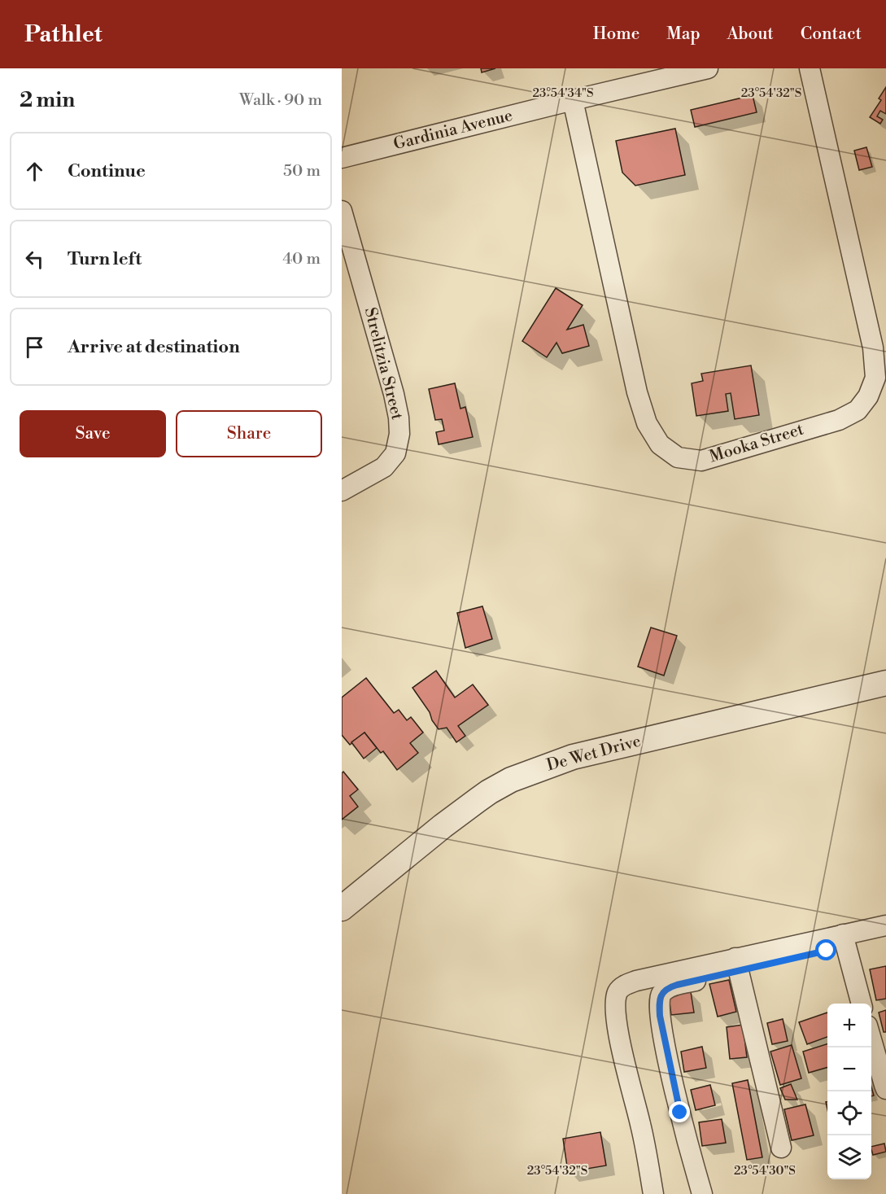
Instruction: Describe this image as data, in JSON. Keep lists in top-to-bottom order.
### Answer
{
  "streets": {
    "street": [
      "Gardinia Avenue",
      "Strelitzia Street",
      "Mooka Street",
      "De Wet Drive"
    ]
  },
  "crossings": [
    ["Gardinia Avenue", "Mooka Street"]
  ],
  "page": {
    "header": "Pathlet",
    "nav": [
      "Home",
      "Map",
      "About",
      "Contact"
    ],
    "heading": ["2 min", "Walk · 90 m"],
    "list": [
      ["Continue", "50 m"],
      ["Turn left", "40 m"],
      "Arrive at destination"
    ],
    "buttons": ["Save", "Share"],
    "map_buttons": ["+", "−"]
  },
  "coordinates": ["23°54'34\"S", "23°54'32\"S", "23°54'30\"S"]
}
